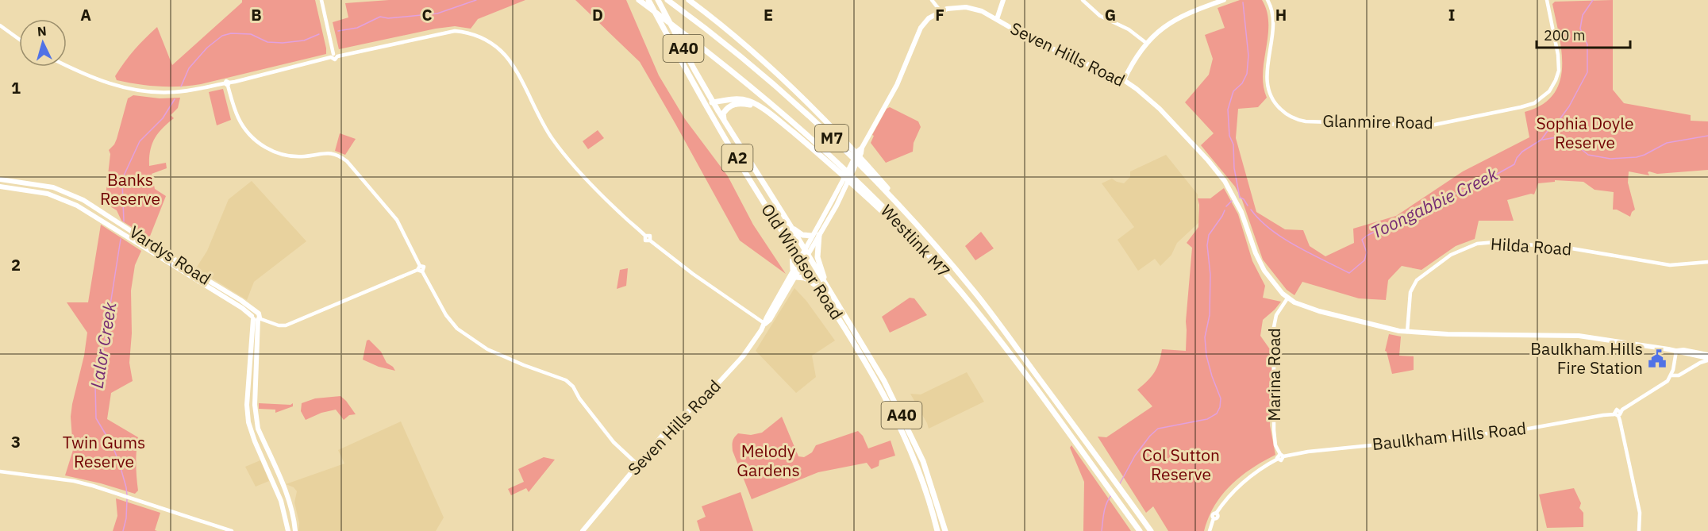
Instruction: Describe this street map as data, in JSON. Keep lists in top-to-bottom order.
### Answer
{
  "streets": {
    "highway": [
      "A40",
      "M7",
      "A2",
      "Westlink M7",
      "Old Windsor Road"
    ],
    "main road": ["Seven Hills Road", "Vardys Road"],
    "street": [
      "Glanmire Road",
      "Hilda Road",
      "Marina Road",
      "Baulkham Hills Road"
    ]
  },
  "crossings": [
    ["Seven Hills Road", "Hilda Road"],
    ["Seven Hills Road", "Old Windsor Road"],
    ["Seven Hills Road", "Marina Road"],
    ["Seven Hills Road", "Baulkham Hills Road"],
    ["Marina Road", "Baulkham Hills Road"]
  ],
  "water": ["Toongabbie Creek", "Lalor Creek"],
  "parks": [
    "Sophia Doyle Reserve",
    "Banks Reserve",
    "Twin Gums Reserve",
    "Melody Gardens",
    "Col Sutton Reserve"
  ],
  "places": {
    "public building": ["Baulkham Hills Fire Station"]
  },
  "scale_bar": "200 m",
  "north": "top",
  "grid": {
    "columns": [
      "A",
      "B",
      "C",
      "D",
      "E",
      "F",
      "G",
      "H",
      "I"
    ],
    "rows": ["1", "2", "3"]
  }
}
